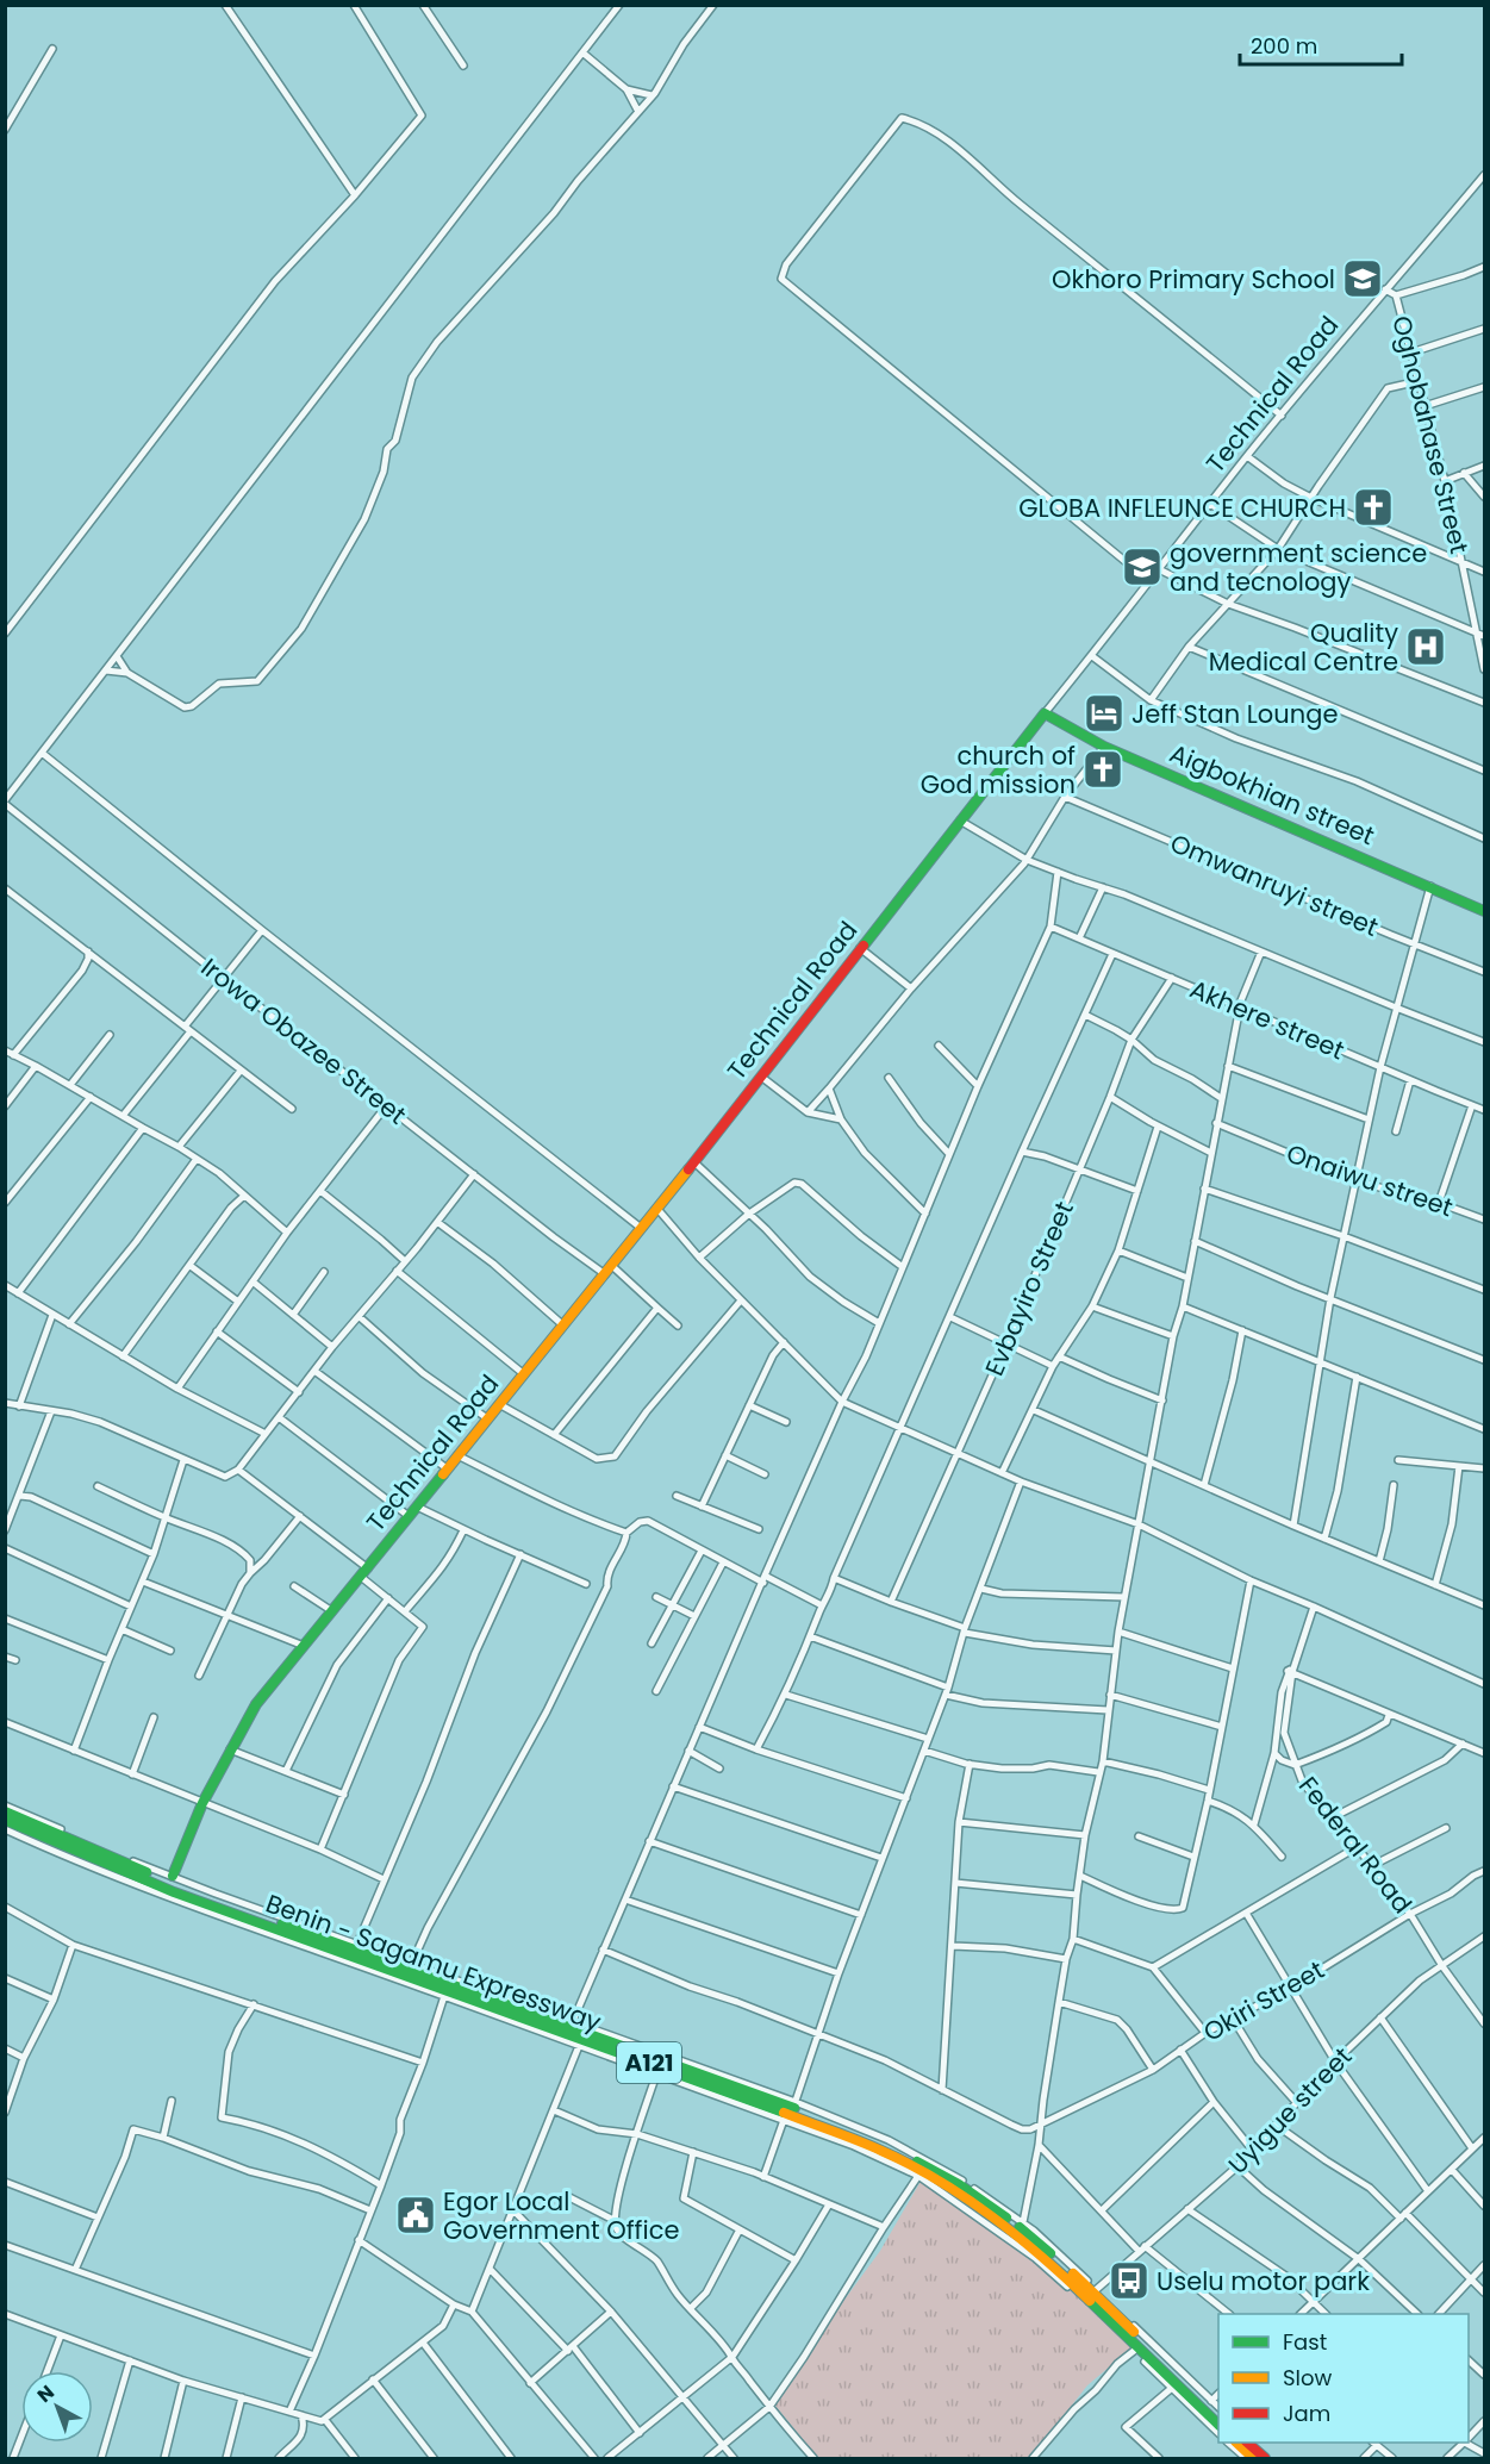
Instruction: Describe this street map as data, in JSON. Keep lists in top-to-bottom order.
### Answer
{
  "streets": {
    "main road": [
      "Technical Road",
      "Aigbokhian street",
      "Benin - Sagamu Expressway",
      "A121"
    ],
    "street": [
      "Oghobahase Street",
      "Omwanruyi street",
      "Akhere street",
      "Irowa Obazee Street",
      "Onaiwu street",
      "Evbayiro Street",
      "Federal Road",
      "Okiri Street",
      "Uyigue street"
    ]
  },
  "crossings": [
    ["Technical Road", "Oghobahase Street"],
    ["Technical Road", "Aigbokhian street"],
    ["Technical Road", "Irowa Obazee Street"],
    ["Akhere street", "Evbayiro Street"],
    ["Federal Road", "Okiri Street"],
    ["Federal Road", "Uyigue street"],
    ["Benin - Sagamu Expressway", "A121"]
  ],
  "places": {
    "school or university": ["Okhoro Primary School", "government science and tecnology"],
    "church": ["GLOBA INFLEUNCE CHURCH", "church of God mission"],
    "hospital": ["Quality Medical Centre"],
    "hotel": ["Jeff Stan Lounge"],
    "public building": ["Egor Local Government Office"],
    "bus stop": ["Uselu motor park"]
  },
  "legend": ["Fast", "Slow", "Jam"],
  "scale_bar": "200 m",
  "north": "top left"
}
